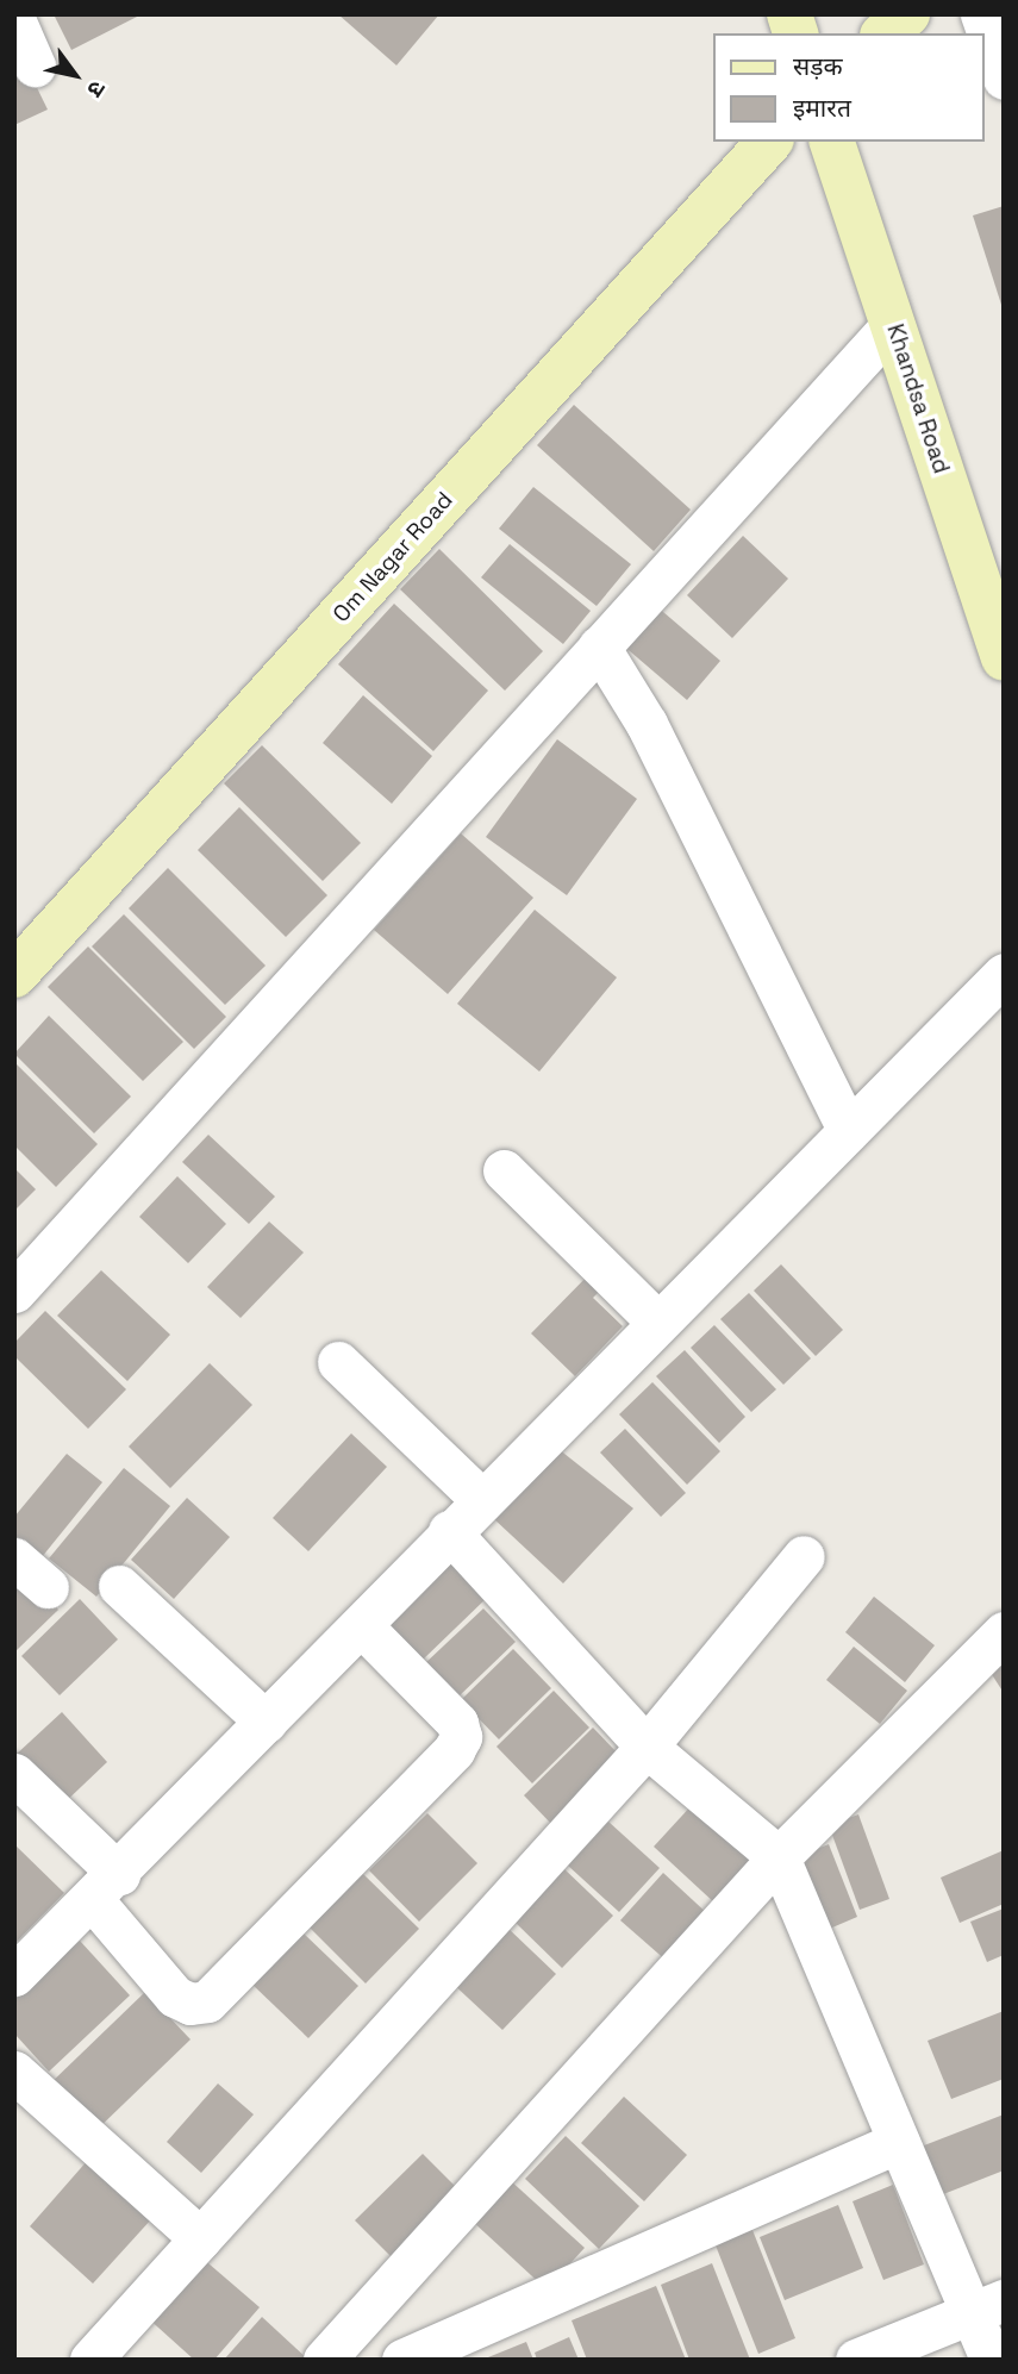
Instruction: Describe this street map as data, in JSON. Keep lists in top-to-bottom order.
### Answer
{
  "streets": {
    "street": ["Khandsa Road", "Om Nagar Road"]
  },
  "legend": ["सड़क", "इमारत"],
  "north": "bottom right"
}
